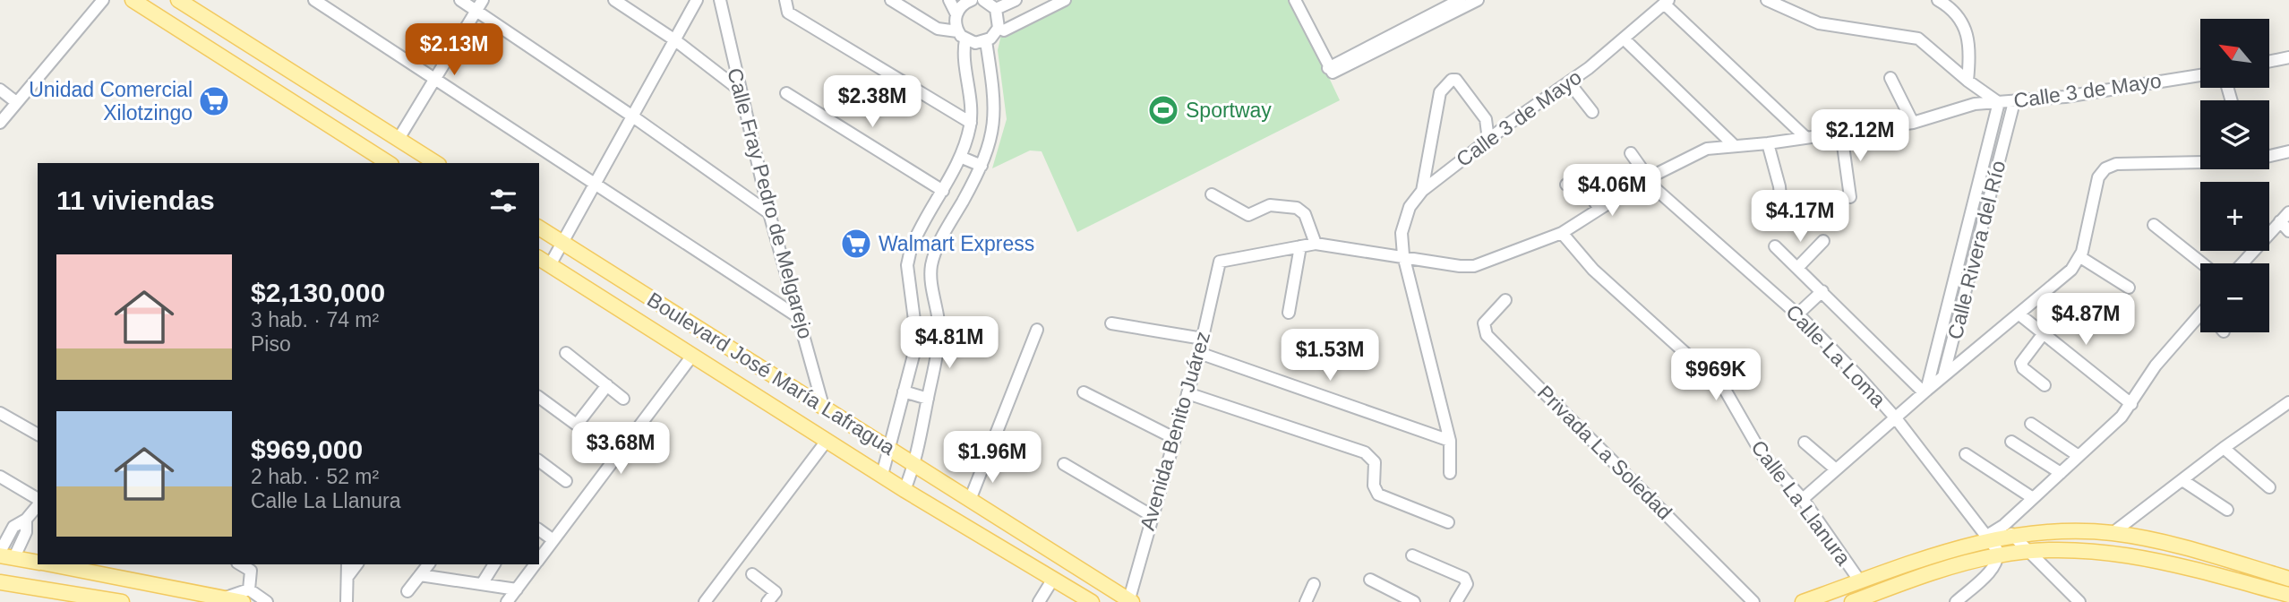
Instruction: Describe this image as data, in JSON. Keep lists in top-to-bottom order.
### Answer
{
  "streets": {
    "main road": ["Boulevard José María Lafragua"],
    "street": [
      "Calle 3 de Mayo",
      "Calle Fray Pedro de Melgarejo",
      "Calle Rivera del Río",
      "Calle La Loma",
      "Avenida Benito Juárez",
      "Privada La Soledad",
      "Calle La Llanura"
    ]
  },
  "crossings": [
    ["Calle 3 de Mayo", "Calle Rivera del Río"],
    ["Calle Fray Pedro de Melgarejo", "Boulevard José María Lafragua"],
    ["Boulevard José María Lafragua", "Avenida Benito Juárez"]
  ],
  "places": {
    "supermarket": ["Unidad Comercial Xilotzingo", "Walmart Express"],
    "sports": ["Sportway"]
  },
  "north": "top left",
  "page": {
    "map_buttons": ["+", "−"],
    "price": [
      "$2.13M",
      "$2.38M",
      "$2.12M",
      "$4.06M",
      "$4.17M",
      "$4.87M",
      "$4.81M",
      "$1.53M",
      "$969K",
      "$3.68M",
      "$1.96M"
    ],
    "heading": "11 viviendas",
    "list": [
      {
        "name": "$2,130,000",
        "note": "3 hab. · 74 m² · Piso"
      },
      {
        "name": "$969,000",
        "note": "2 hab. · 52 m² · Calle La Llanura"
      }
    ]
  }
}
